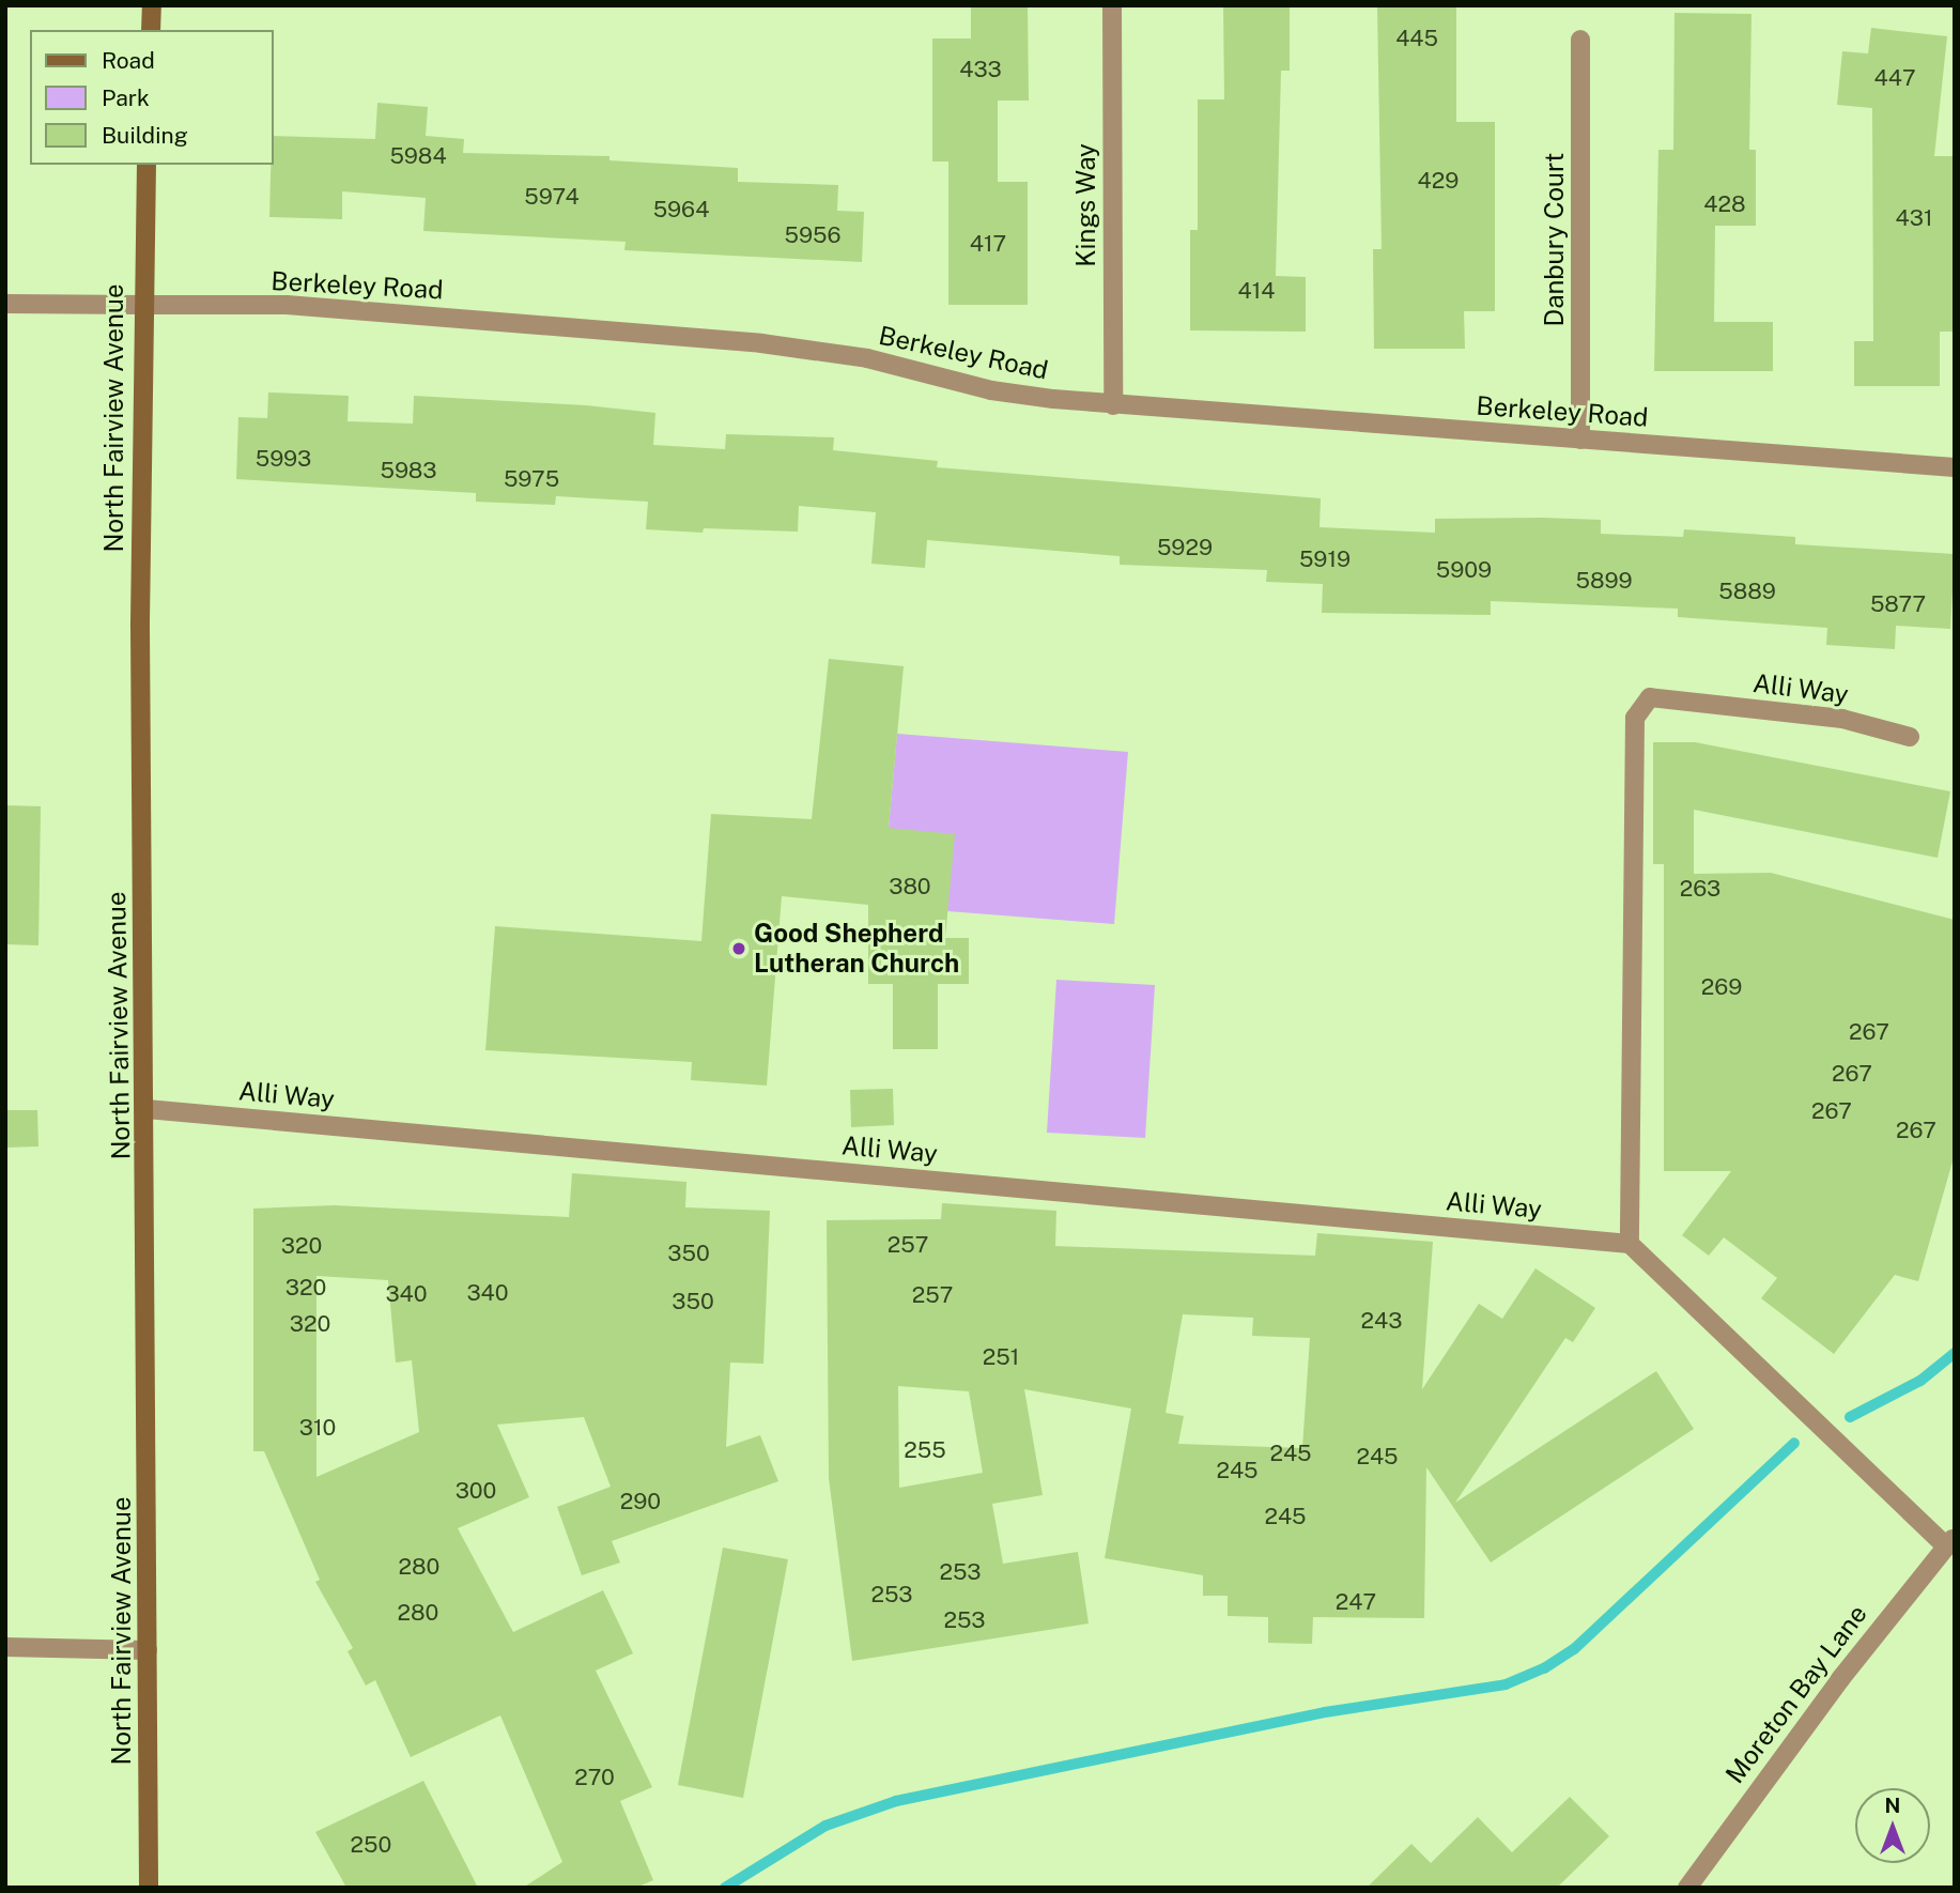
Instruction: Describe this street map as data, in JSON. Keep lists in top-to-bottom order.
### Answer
{
  "streets": {
    "main road": ["North Fairview Avenue"],
    "street": [
      "Kings Way",
      "Danbury Court",
      "Berkeley Road",
      "Alli Way",
      "Moreton Bay Lane"
    ]
  },
  "crossings": [
    ["Kings Way", "Berkeley Road"],
    ["Danbury Court", "Berkeley Road"],
    ["Berkeley Road", "North Fairview Avenue"],
    ["North Fairview Avenue", "Alli Way"]
  ],
  "places": ["Good Shepherd Lutheran Church"],
  "house_numbers": [
    "445",
    "433",
    "447",
    "5984",
    "429",
    "5974",
    "428",
    "5964",
    "431",
    "5956",
    "417",
    "414",
    "5993",
    "5983",
    "5975",
    "5929",
    "5919",
    "5909",
    "5899",
    "5889",
    "5877",
    "380",
    "263",
    "269",
    "267",
    "267",
    "267",
    "267",
    "257",
    "320",
    "350",
    "320",
    "340",
    "340",
    "257",
    "350",
    "243",
    "320",
    "251",
    "310",
    "255",
    "245",
    "245",
    "245",
    "300",
    "290",
    "245",
    "280",
    "253",
    "253",
    "247",
    "280",
    "253",
    "270",
    "250"
  ],
  "legend": ["Road", "Park", "Building"],
  "north": "top"
}
